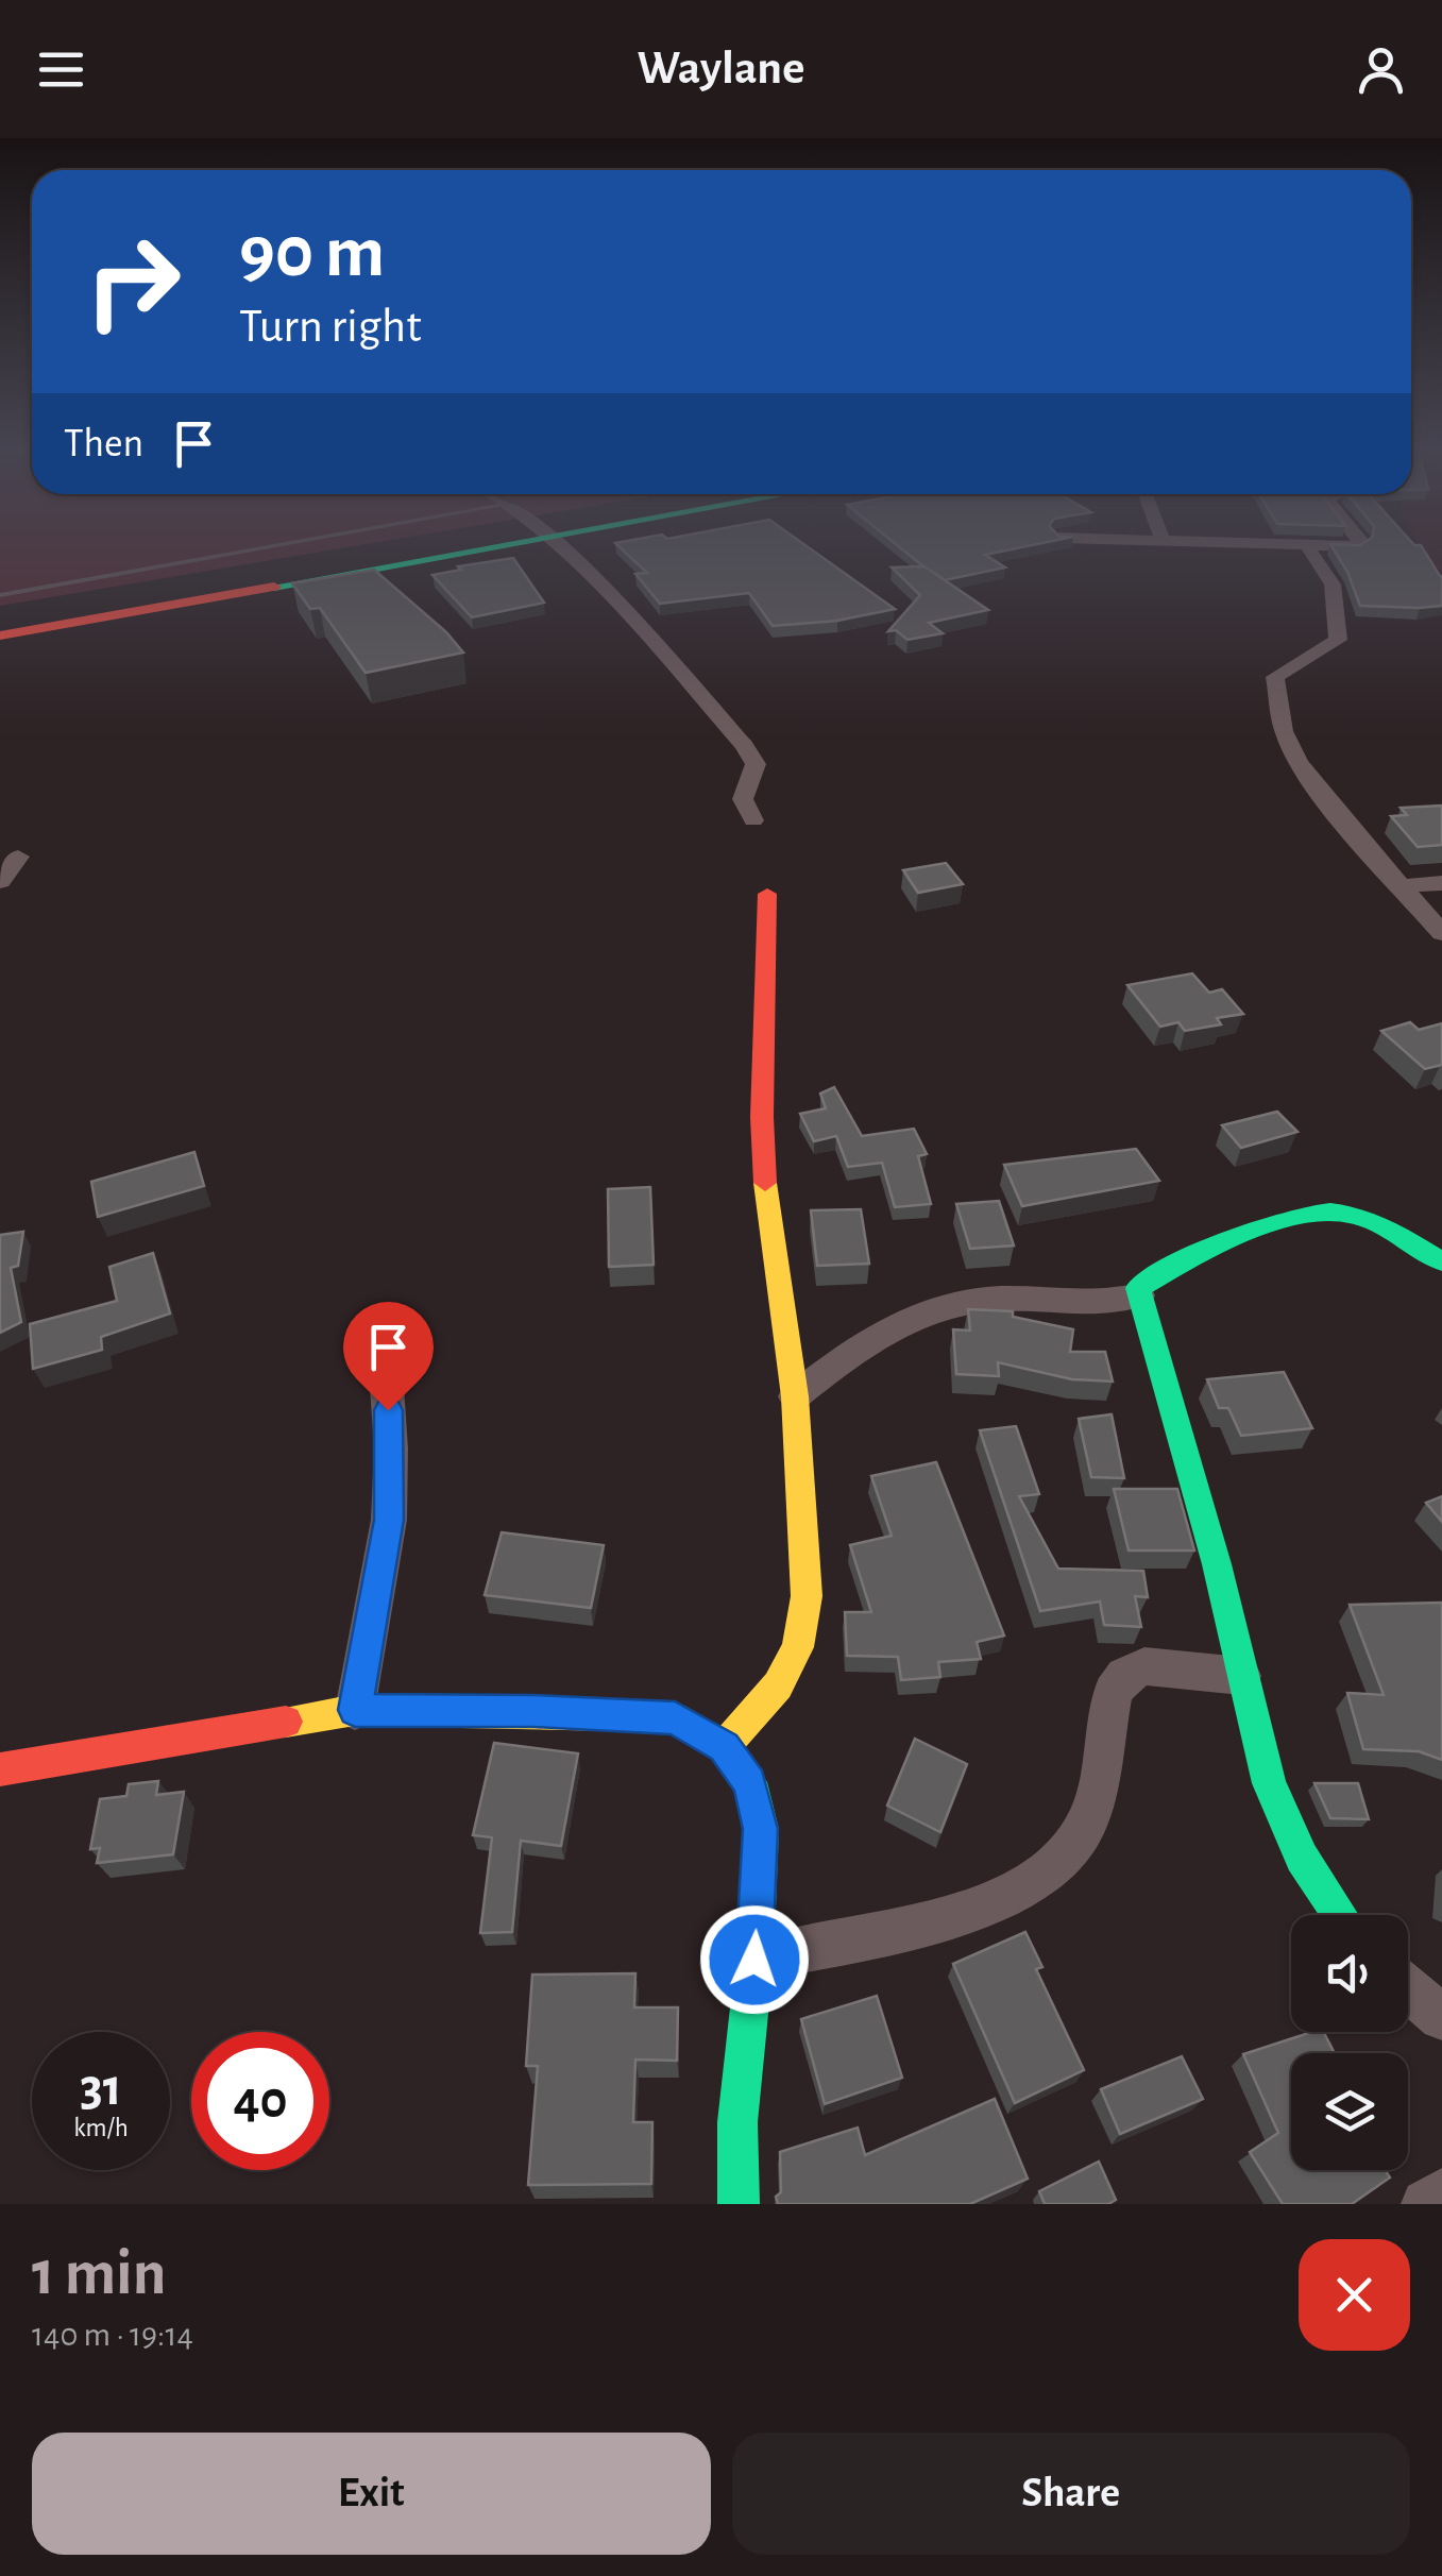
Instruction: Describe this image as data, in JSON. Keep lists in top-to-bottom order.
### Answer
{
  "page": {
    "header": "Waylane",
    "turn": ["90 m", "Turn right"],
    "then": "Then",
    "speed": "31 km/h",
    "limit": "40",
    "heading": ["1 min", "140 m · 19:14"],
    "buttons": ["Exit", "Share"]
  }
}
